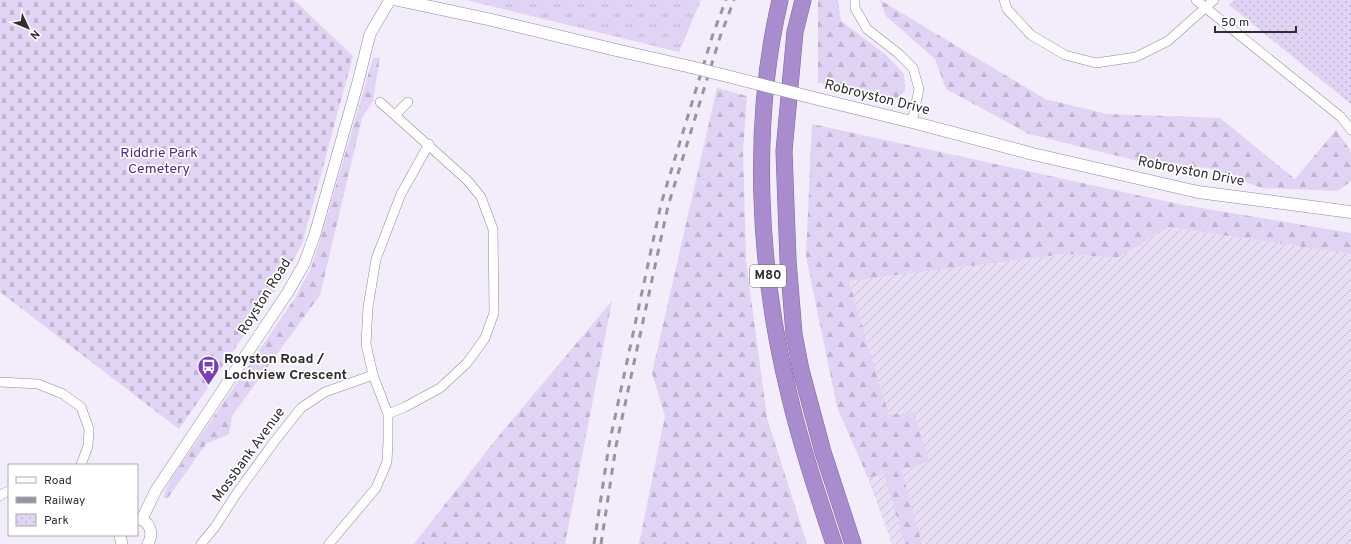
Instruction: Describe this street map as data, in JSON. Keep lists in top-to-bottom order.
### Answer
{
  "streets": {
    "highway": ["M80"],
    "main road": ["Robroyston Drive"],
    "street": ["Royston Road", "Mossbank Avenue"]
  },
  "parks": ["Riddrie Park Cemetery"],
  "places": {
    "bus stop": ["Royston Road / Lochview Crescent"]
  },
  "legend": ["Road", "Railway", "Park"],
  "scale_bar": "50 m",
  "north": "bottom right"
}
